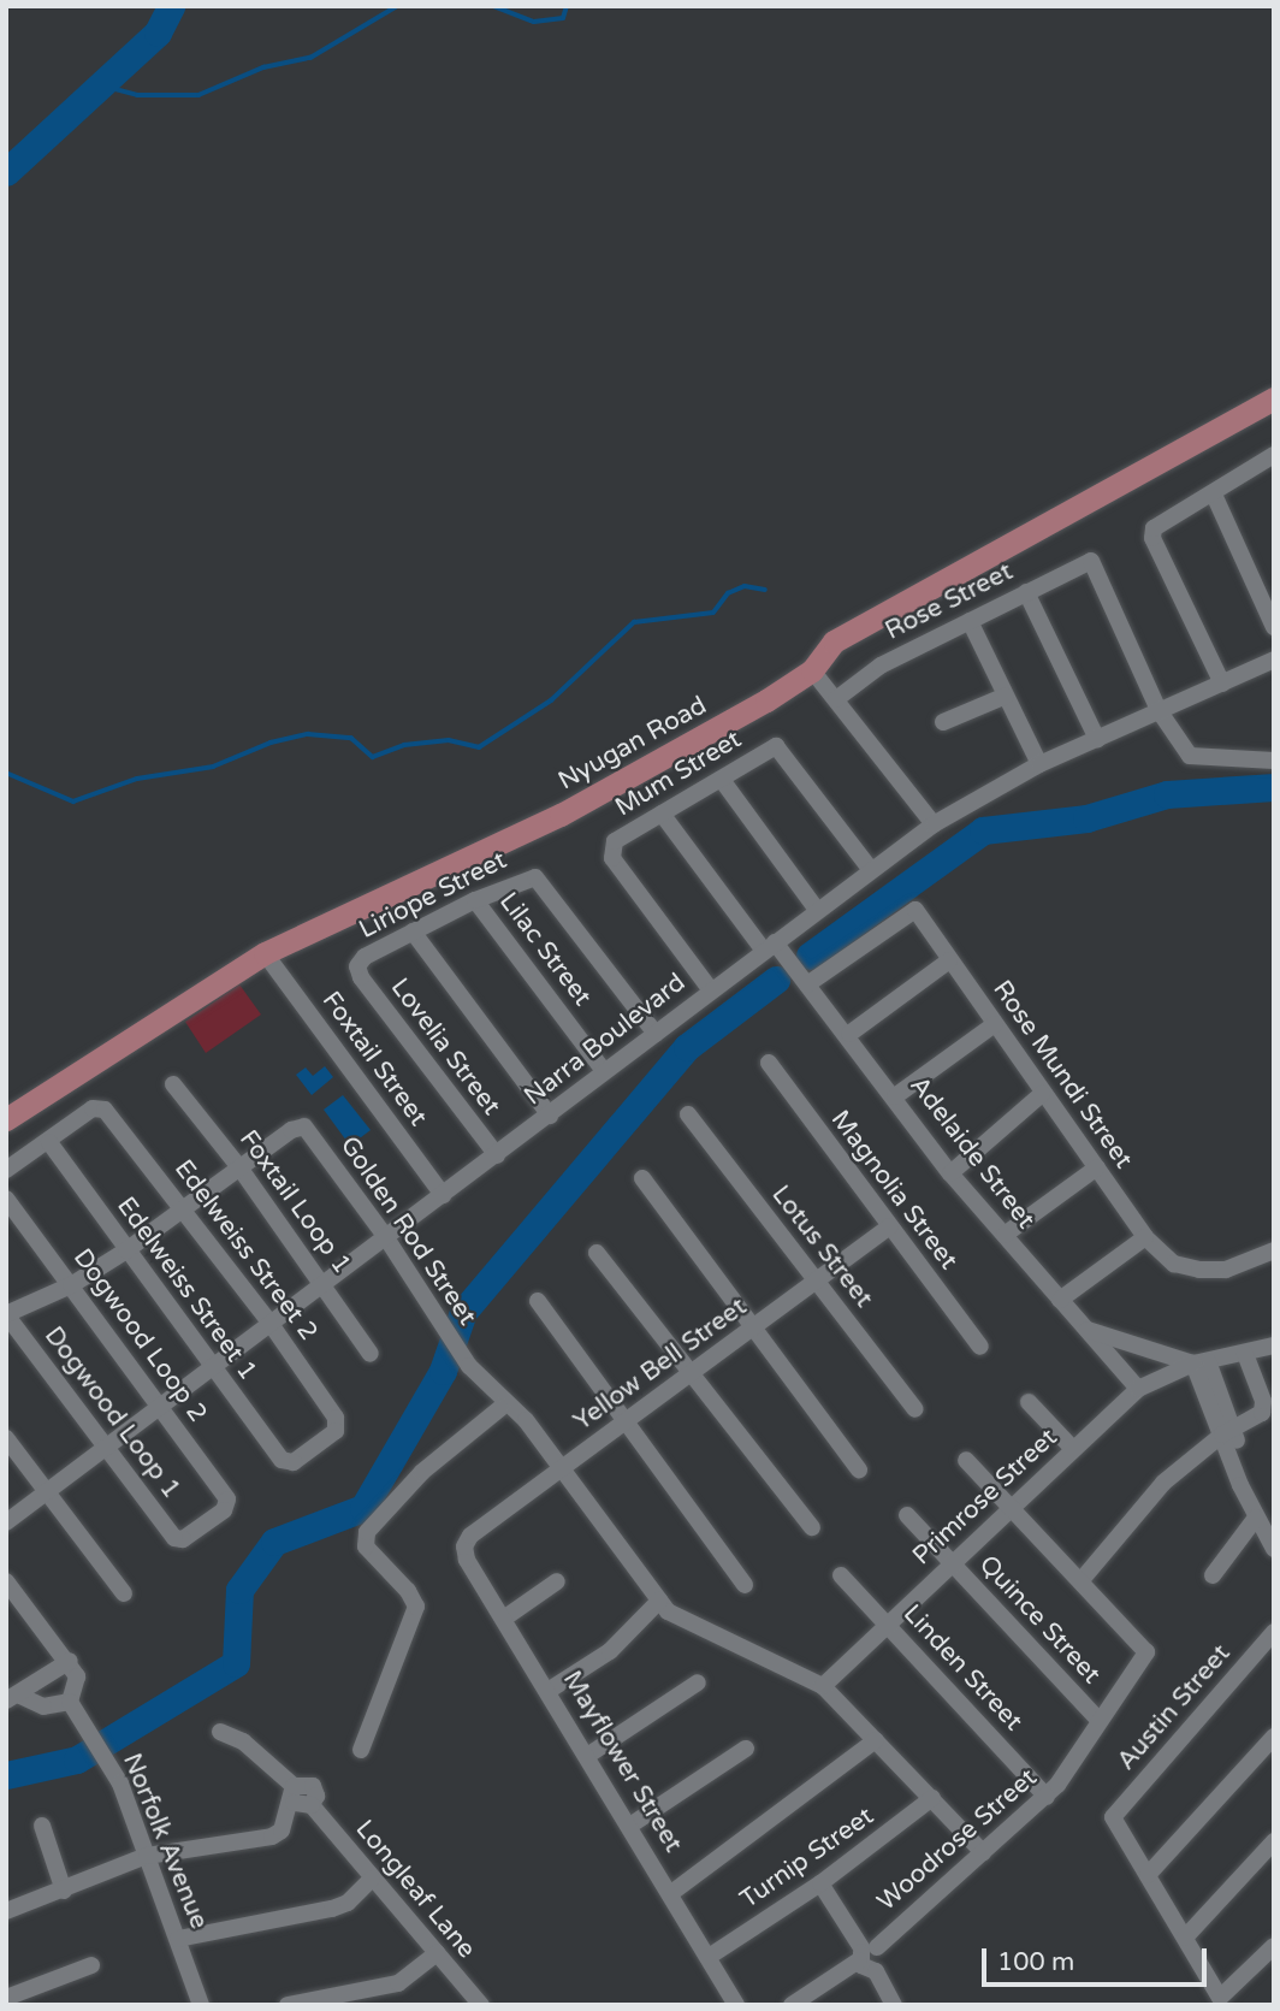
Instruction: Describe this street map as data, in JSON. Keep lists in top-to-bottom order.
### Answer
{
  "streets": {
    "main road": ["Nyugan Road"],
    "street": [
      "Rose Street",
      "Mum Street",
      "Liriope Street",
      "Lilac Street",
      "Narra Boulevard",
      "Lovelia Street",
      "Foxtail Street",
      "Rose Mundi Street",
      "Adelaide Street",
      "Magnolia Street",
      "Foxtail Loop 1",
      "Golden Rod Street",
      "Lotus Street",
      "Edelweiss Street 2",
      "Edelweiss Street 1",
      "Dogwood Loop 2",
      "Yellow Bell Street",
      "Dogwood Loop 1",
      "Primrose Street",
      "Quince Street",
      "Linden Street",
      "Austin Street",
      "Mayflower Street",
      "Woodrose Street",
      "Norfolk Avenue",
      "Turnip Street",
      "Longleaf Lane"
    ]
  },
  "crossings": [
    ["Rose Street", "Narra Boulevard"],
    ["Nyugan Road", "Foxtail Street"],
    ["Mum Street", "Narra Boulevard"],
    ["Mum Street", "Adelaide Street"],
    ["Liriope Street", "Lilac Street"],
    ["Liriope Street", "Narra Boulevard"],
    ["Liriope Street", "Lovelia Street"],
    ["Lilac Street", "Narra Boulevard"],
    ["Narra Boulevard", "Lovelia Street"],
    ["Narra Boulevard", "Foxtail Street"],
    ["Narra Boulevard", "Adelaide Street"],
    ["Narra Boulevard", "Foxtail Loop 1"],
    ["Narra Boulevard", "Golden Rod Street"],
    ["Narra Boulevard", "Edelweiss Street 2"],
    ["Narra Boulevard", "Edelweiss Street 1"],
    ["Narra Boulevard", "Dogwood Loop 2"],
    ["Narra Boulevard", "Dogwood Loop 1"],
    ["Rose Mundi Street", "Adelaide Street"],
    ["Adelaide Street", "Primrose Street"],
    ["Magnolia Street", "Yellow Bell Street"],
    ["Foxtail Loop 1", "Golden Rod Street"],
    ["Golden Rod Street", "Yellow Bell Street"],
    ["Golden Rod Street", "Primrose Street"],
    ["Golden Rod Street", "Woodrose Street"],
    ["Golden Rod Street", "Turnip Street"],
    ["Lotus Street", "Yellow Bell Street"],
    ["Edelweiss Street 2", "Edelweiss Street 1"],
    ["Dogwood Loop 2", "Dogwood Loop 1"],
    ["Yellow Bell Street", "Mayflower Street"],
    ["Primrose Street", "Quince Street"],
    ["Primrose Street", "Linden Street"],
    ["Primrose Street", "Woodrose Street"],
    ["Quince Street", "Woodrose Street"],
    ["Linden Street", "Woodrose Street"],
    ["Mayflower Street", "Turnip Street"]
  ],
  "scale_bar": "100 m"
}
